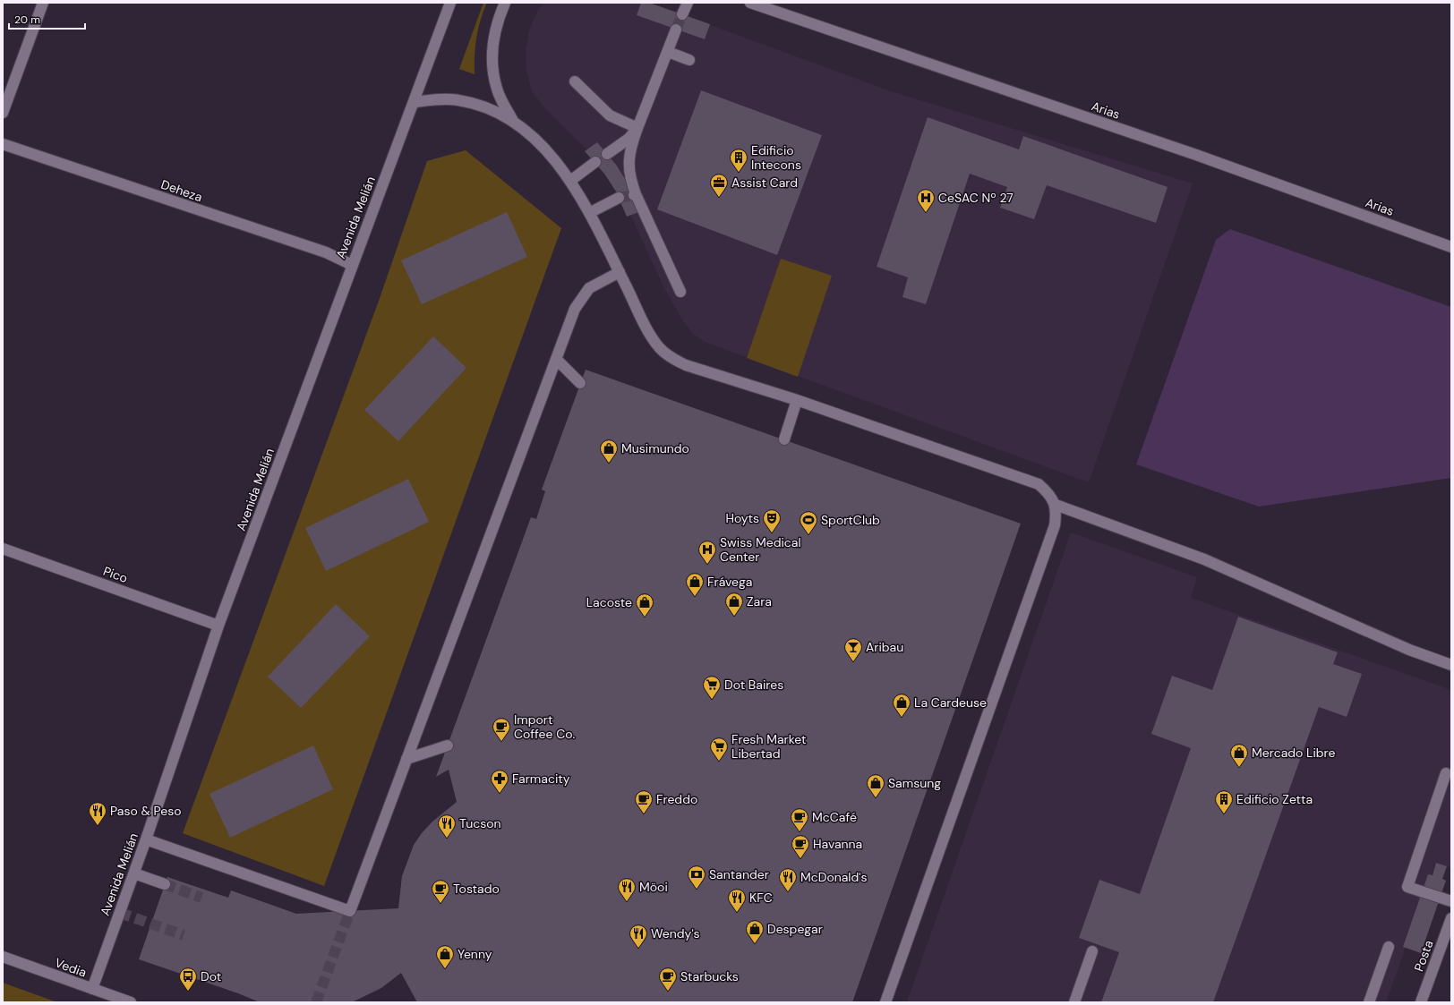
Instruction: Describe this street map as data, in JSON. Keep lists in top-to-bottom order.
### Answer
{
  "streets": {
    "street": [
      "Arias",
      "Deheza",
      "Avenida Melián",
      "Pico",
      "Posta",
      "Vedia"
    ]
  },
  "crossings": [
    ["Deheza", "Avenida Melián"],
    ["Avenida Melián", "Pico"],
    ["Avenida Melián", "Vedia"]
  ],
  "places": {
    "building": ["Edificio Intecons", "Edificio Zetta"],
    "office": ["Assist Card"],
    "hospital": ["CeSAC Nº 27", "Swiss Medical Center"],
    "shop": [
      "Musimundo",
      "Frávega",
      "Zara",
      "Lacoste",
      "La Cardeuse",
      "Mercado Libre",
      "Samsung",
      "Despegar",
      "Yenny"
    ],
    "theatre": ["Hoyts"],
    "sports": ["SportClub"],
    "bar": ["Aribau"],
    "supermarket": ["Dot Baires", "Fresh Market Libertad"],
    "cafe": [
      "Import Coffee Co.",
      "Freddo",
      "McCafé",
      "Havanna",
      "Tostado",
      "Starbucks"
    ],
    "pharmacy": ["Farmacity"],
    "restaurant": [
      "Paso & Peso",
      "Tucson",
      "McDonald's",
      "Möoi",
      "KFC",
      "Wendy's"
    ],
    "bank": ["Santander"],
    "bus stop": ["Dot"]
  },
  "scale_bar": "20 m"
}
